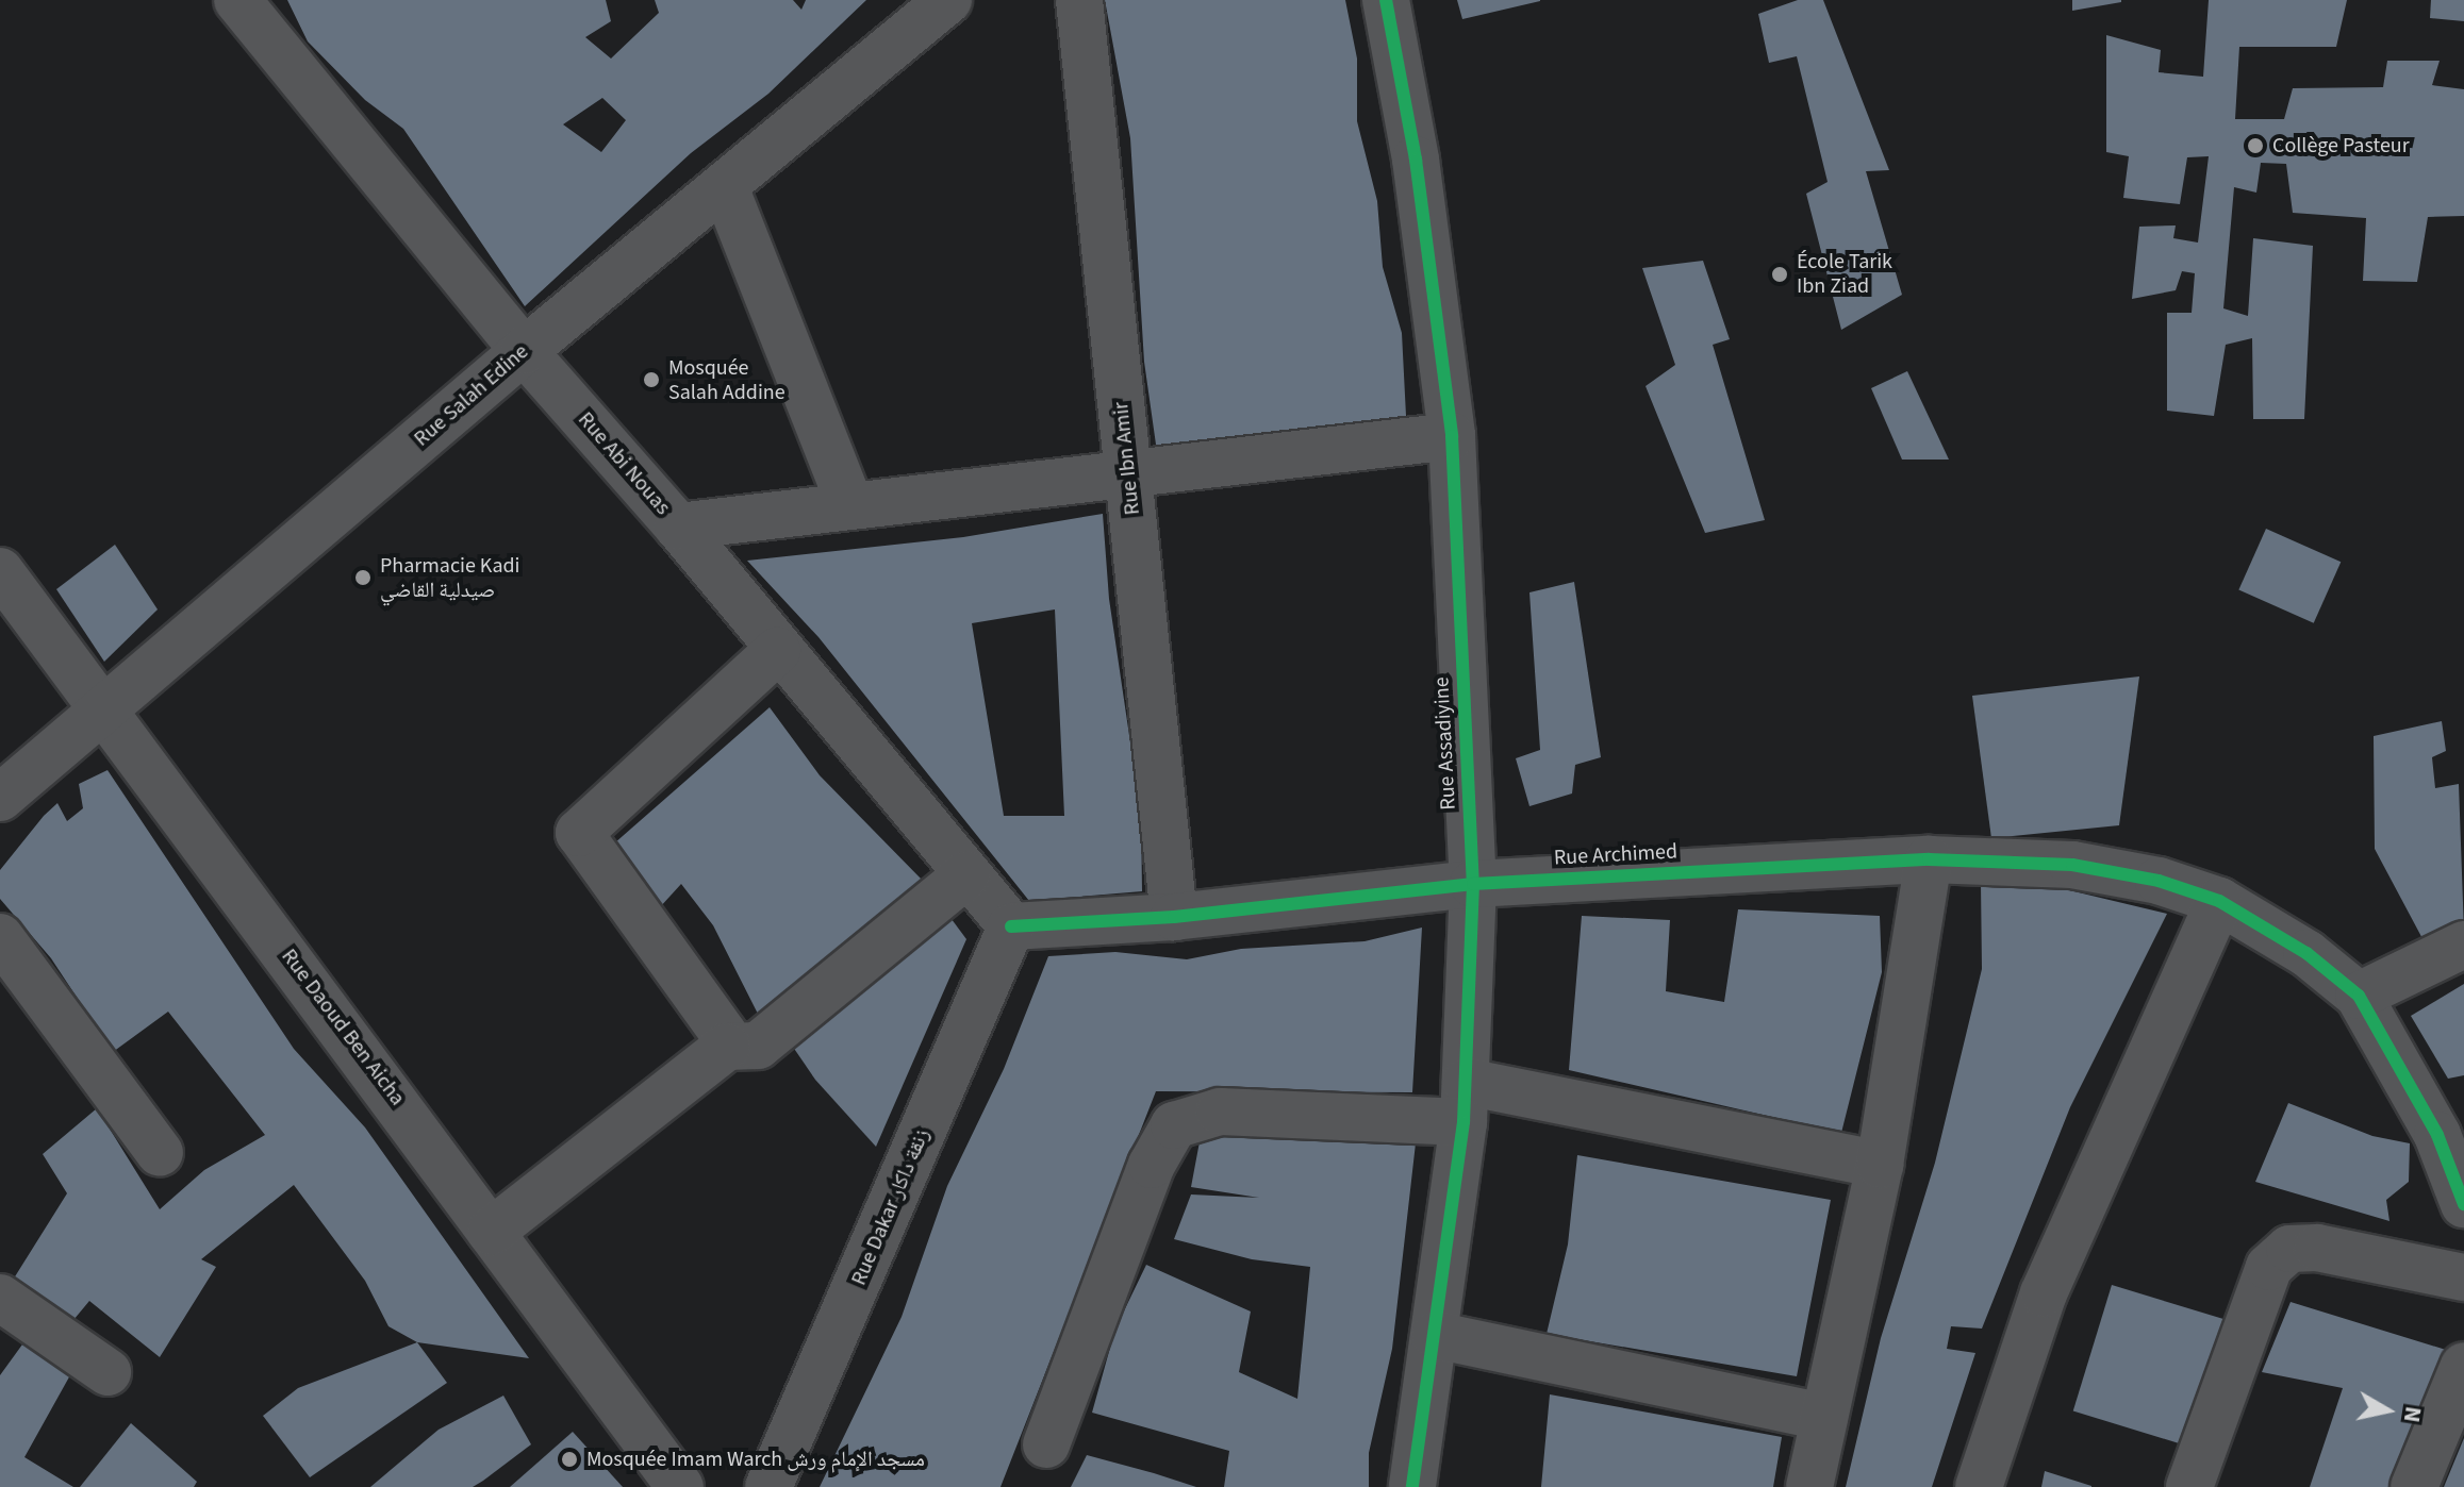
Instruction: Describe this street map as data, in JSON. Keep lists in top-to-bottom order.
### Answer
{
  "streets": {
    "street": [
      "Rue Salah Edine",
      "Rue Ibn Amir",
      "Rue Abi Nouas",
      "Rue Assadiyine",
      "Rue Archimed",
      "Rue Daoud Ben Aicha",
      "Rue Dakar زنقة داكار"
    ]
  },
  "crossings": [
    ["Rue Salah Edine", "Rue Abi Nouas"],
    ["Rue Salah Edine", "Rue Daoud Ben Aicha"],
    ["Rue Ibn Amir", "Rue Archimed"],
    ["Rue Abi Nouas", "Rue Archimed"],
    ["Rue Abi Nouas", "Rue Dakar زنقة داكار"],
    ["Rue Assadiyine", "Rue Archimed"],
    ["Rue Archimed", "Rue Dakar زنقة داكار"]
  ],
  "places": [
    "Collège Pasteur",
    "École Tarik Ibn Ziad",
    "Mosquée Salah Addine",
    "Pharmacie Kadi صيدلية القاضي",
    "Mosquée Imam Warch مسجد الإمام ورش"
  ],
  "north": "right"
}
